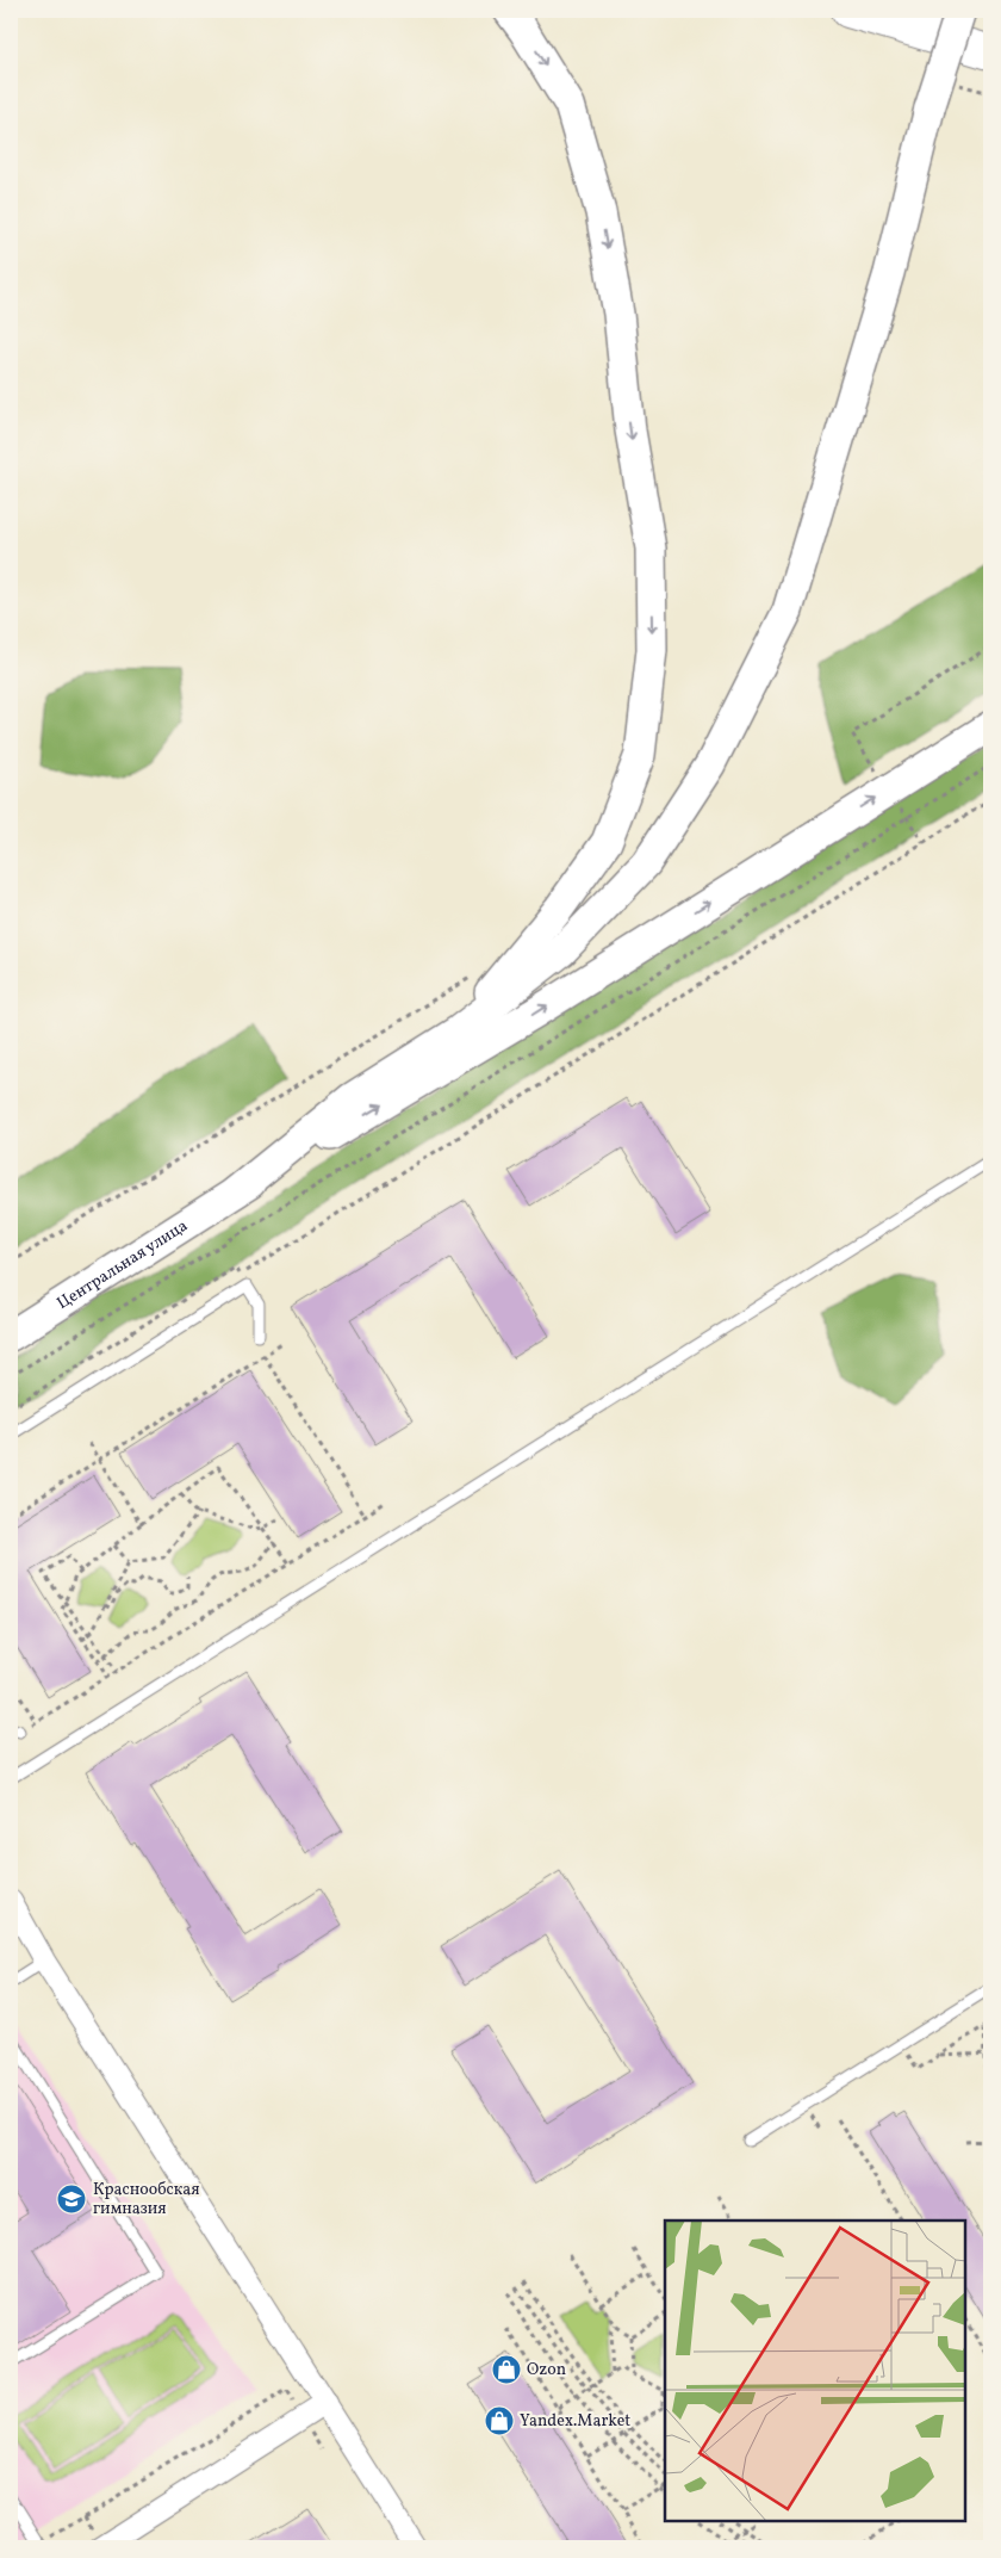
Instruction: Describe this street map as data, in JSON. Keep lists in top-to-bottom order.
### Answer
{
  "streets": {
    "main road": ["Центральная улица"]
  },
  "places": {
    "school or university": ["Краснообская гимназия"],
    "shop": ["Ozon", "Yandex.Market"]
  }
}
